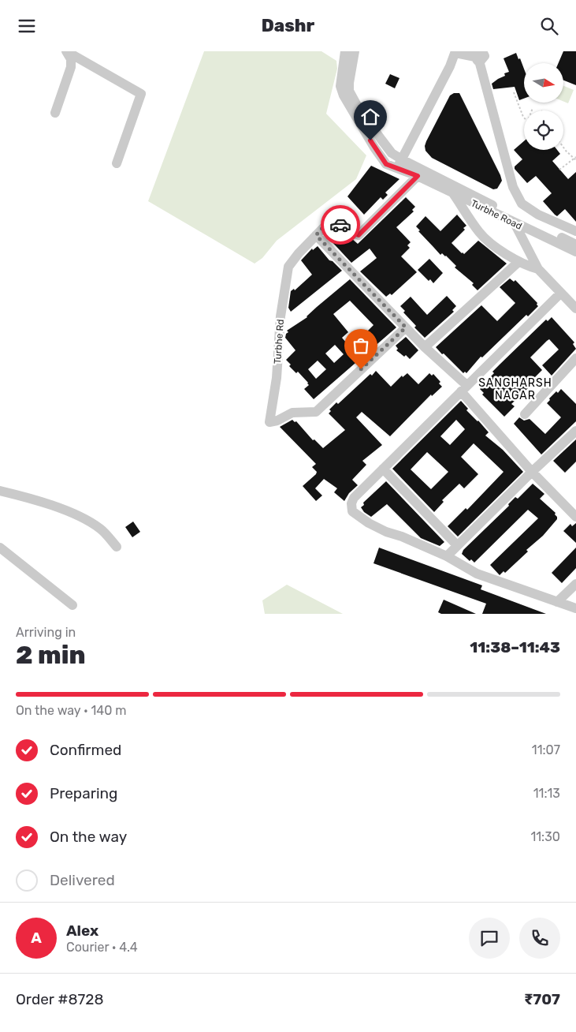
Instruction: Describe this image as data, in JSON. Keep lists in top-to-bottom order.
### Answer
{
  "streets": {
    "street": ["Turbhe Road", "Turbhe Rd"]
  },
  "crossings": [
    ["Turbhe Road", "Turbhe Rd"]
  ],
  "districts": ["SANGHARSH NAGAR"],
  "north": "right",
  "page": {
    "header": "Dashr",
    "heading": ["2 min", "Arriving in", "11:38–11:43"],
    "panel": [
      "Alex",
      "Courier · 4.4",
      "Order #8728",
      "₹707"
    ],
    "bar": "On the way · 140 m",
    "list": [
      ["Confirmed", "11:07"],
      ["Preparing", "11:13"],
      ["On the way", "11:30"],
      "Delivered"
    ],
    "round": "A"
  }
}
